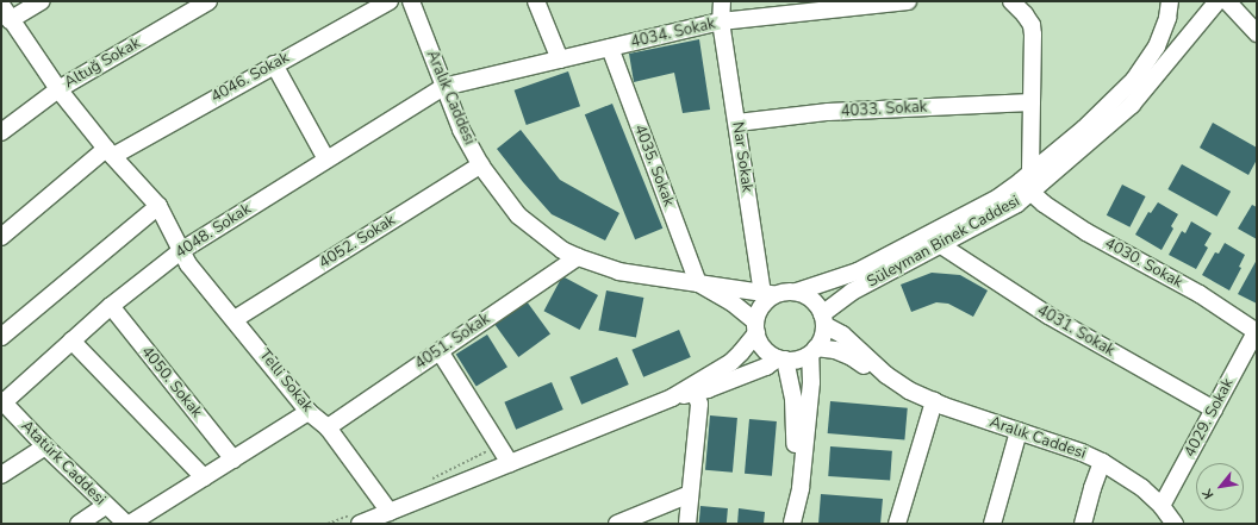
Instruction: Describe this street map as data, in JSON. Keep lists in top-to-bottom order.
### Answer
{
  "streets": {
    "street": [
      "4034. Sokak",
      "Altuğ Sokak",
      "4046. Sokak",
      "Aralık Caddesi",
      "4033. Sokak",
      "Nar Sokak",
      "4035. Sokak",
      "4048. Sokak",
      "4052. Sokak",
      "Süleyman Binek Caddesi",
      "4030. Sokak",
      "4031. Sokak",
      "4051. Sokak",
      "Telli Sokak",
      "4050. Sokak",
      "4029. Sokak",
      "Atatürk Caddesi"
    ]
  },
  "crossings": [
    ["4034. Sokak", "Aralık Caddesi"],
    ["4034. Sokak", "Nar Sokak"],
    ["4034. Sokak", "4035. Sokak"],
    ["4034. Sokak", "4048. Sokak"],
    ["Altuğ Sokak", "Telli Sokak"],
    ["4046. Sokak", "Telli Sokak"],
    ["Aralık Caddesi", "Nar Sokak"],
    ["Aralık Caddesi", "4035. Sokak"],
    ["Aralık Caddesi", "4048. Sokak"],
    ["Aralık Caddesi", "4052. Sokak"],
    ["Aralık Caddesi", "Süleyman Binek Caddesi"],
    ["Aralık Caddesi", "4051. Sokak"],
    ["Aralık Caddesi", "4029. Sokak"],
    ["4033. Sokak", "Nar Sokak"],
    ["Nar Sokak", "Süleyman Binek Caddesi"],
    ["4048. Sokak", "Telli Sokak"],
    ["4048. Sokak", "4050. Sokak"],
    ["4048. Sokak", "Atatürk Caddesi"],
    ["4052. Sokak", "Telli Sokak"],
    ["Süleyman Binek Caddesi", "4030. Sokak"],
    ["Süleyman Binek Caddesi", "4031. Sokak"],
    ["4030. Sokak", "4029. Sokak"],
    ["4031. Sokak", "4029. Sokak"],
    ["4051. Sokak", "Telli Sokak"]
  ],
  "north": "bottom left"
}
